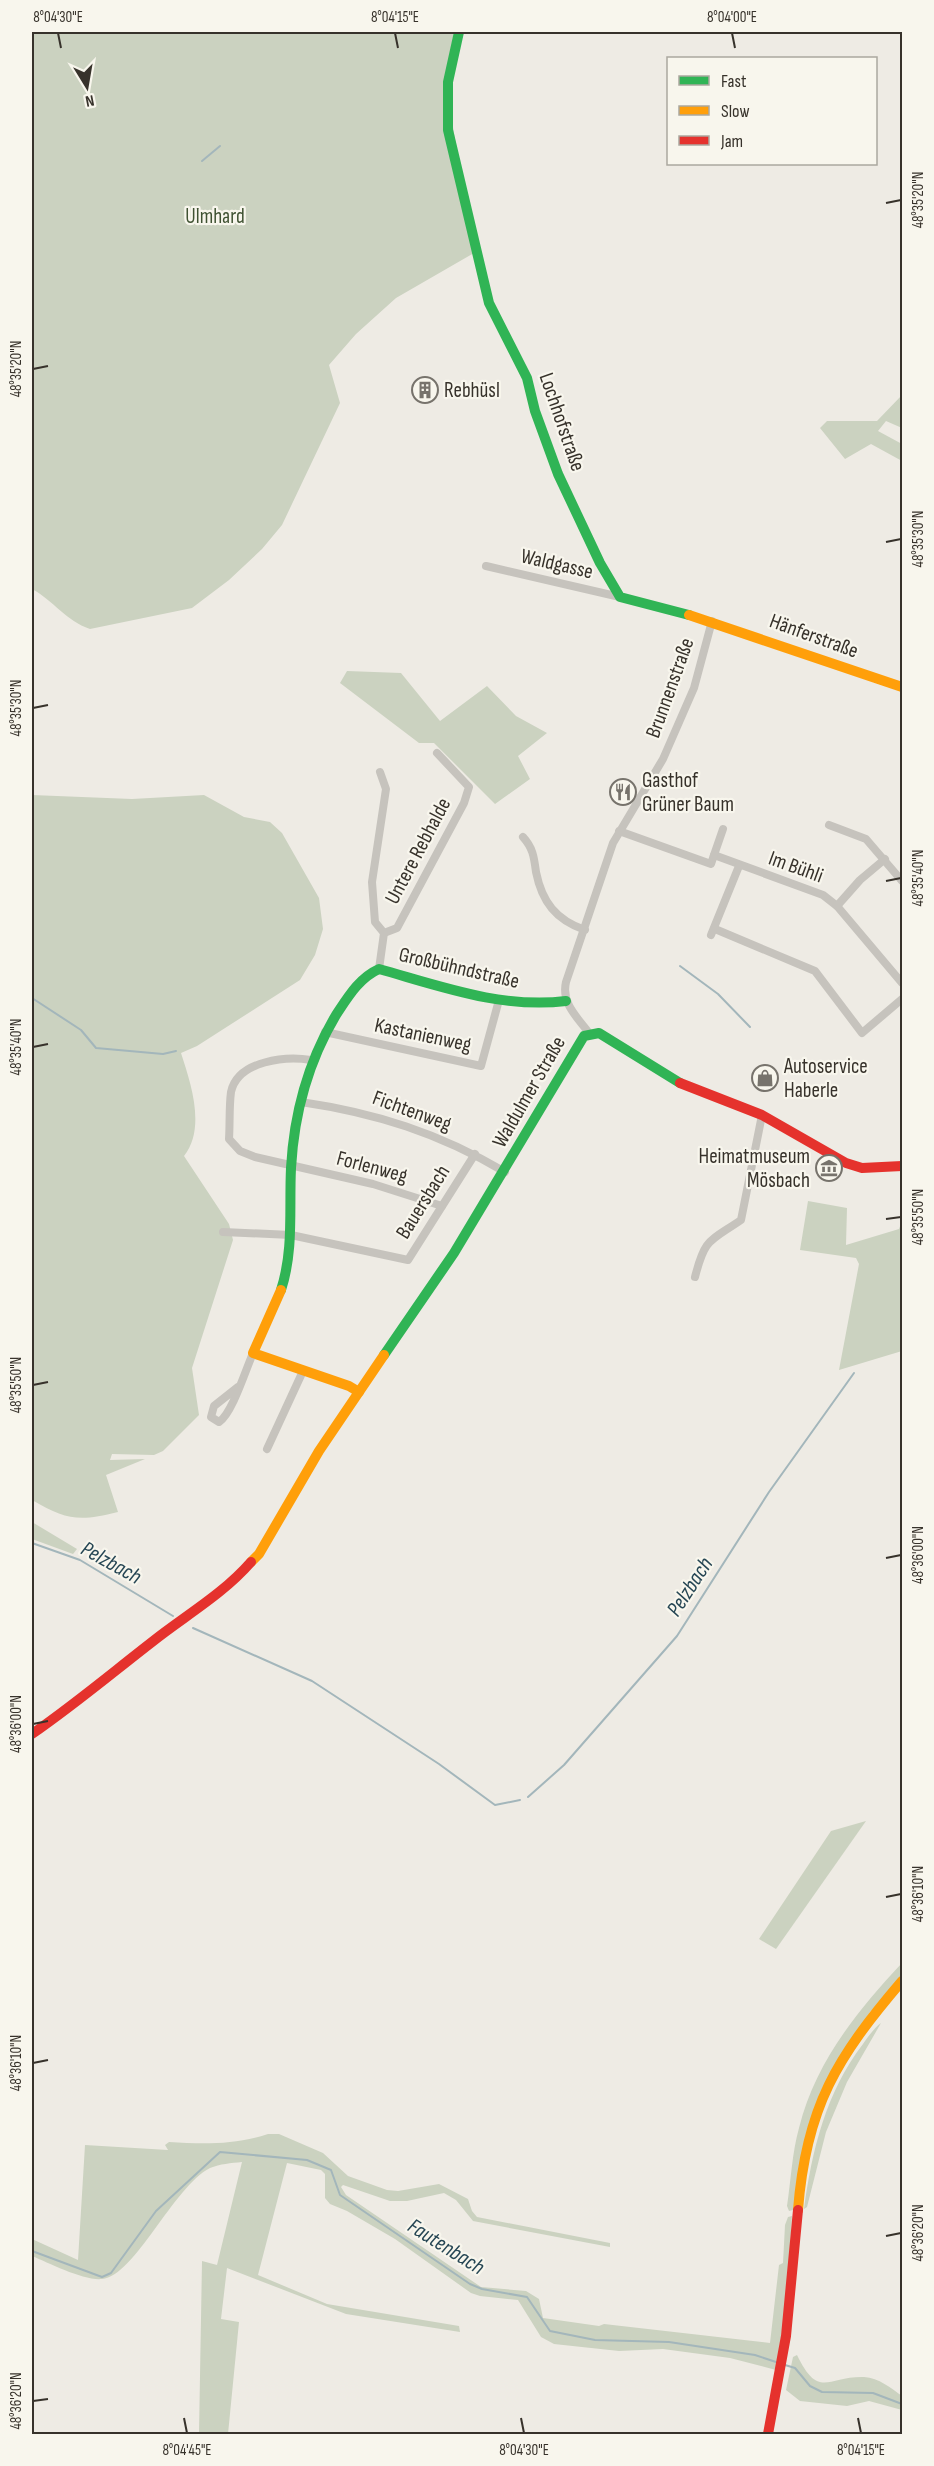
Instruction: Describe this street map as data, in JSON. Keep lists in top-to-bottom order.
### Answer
{
  "streets": {
    "street": [
      "Lochhofstraße",
      "Waldgasse",
      "Hänferstraße",
      "Brunnenstraße",
      "Untere Rebhalde",
      "Im Bühli",
      "Großbühndstraße",
      "Kastanienweg",
      "Waldulmer Straße",
      "Fichtenweg",
      "Forlenweg",
      "Bauersbach"
    ]
  },
  "crossings": [
    ["Lochhofstraße", "Waldgasse"],
    ["Hänferstraße", "Brunnenstraße"],
    ["Brunnenstraße", "Im Bühli"],
    ["Brunnenstraße", "Großbühndstraße"],
    ["Großbühndstraße", "Kastanienweg"],
    ["Großbühndstraße", "Fichtenweg"],
    ["Großbühndstraße", "Forlenweg"],
    ["Großbühndstraße", "Bauersbach"],
    ["Waldulmer Straße", "Fichtenweg"],
    ["Fichtenweg", "Bauersbach"],
    ["Forlenweg", "Bauersbach"]
  ],
  "water": ["Pelzbach", "Fautenbach"],
  "parks": ["Ulmhard"],
  "places": {
    "building": ["Rebhüsl"],
    "restaurant": ["Gasthof Grüner Baum"],
    "shop": ["Autoservice Haberle"],
    "museum": ["Heimatmuseum Mösbach"]
  },
  "legend": ["Fast", "Slow", "Jam"],
  "north": "bottom",
  "coordinates": [
    "8°04'30\"E",
    "8°04'15\"E",
    "8°04'00\"E",
    "48°35'20\"N",
    "48°35'30\"N",
    "48°35'40\"N",
    "48°35'50\"N",
    "48°36'00\"N",
    "48°36'10\"N",
    "48°36'20\"N",
    "8°04'45\"E"
  ]
}
